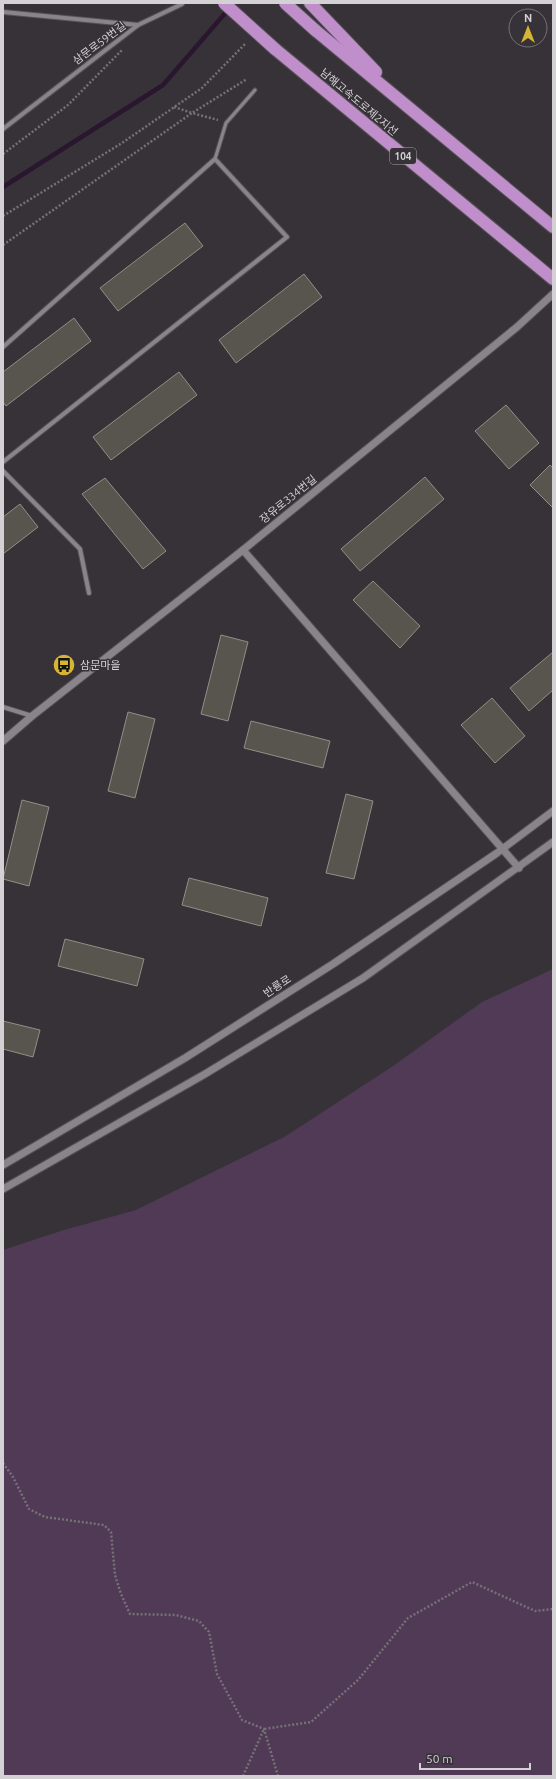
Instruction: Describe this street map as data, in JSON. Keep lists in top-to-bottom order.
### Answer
{
  "streets": {
    "highway": ["남해고속도로제2지선", "104"],
    "street": ["삼문로59번길", "장유로334번길", "반룡로"]
  },
  "places": {
    "bus stop": ["삼문마을"]
  },
  "scale_bar": "50 m",
  "north": "top"
}
